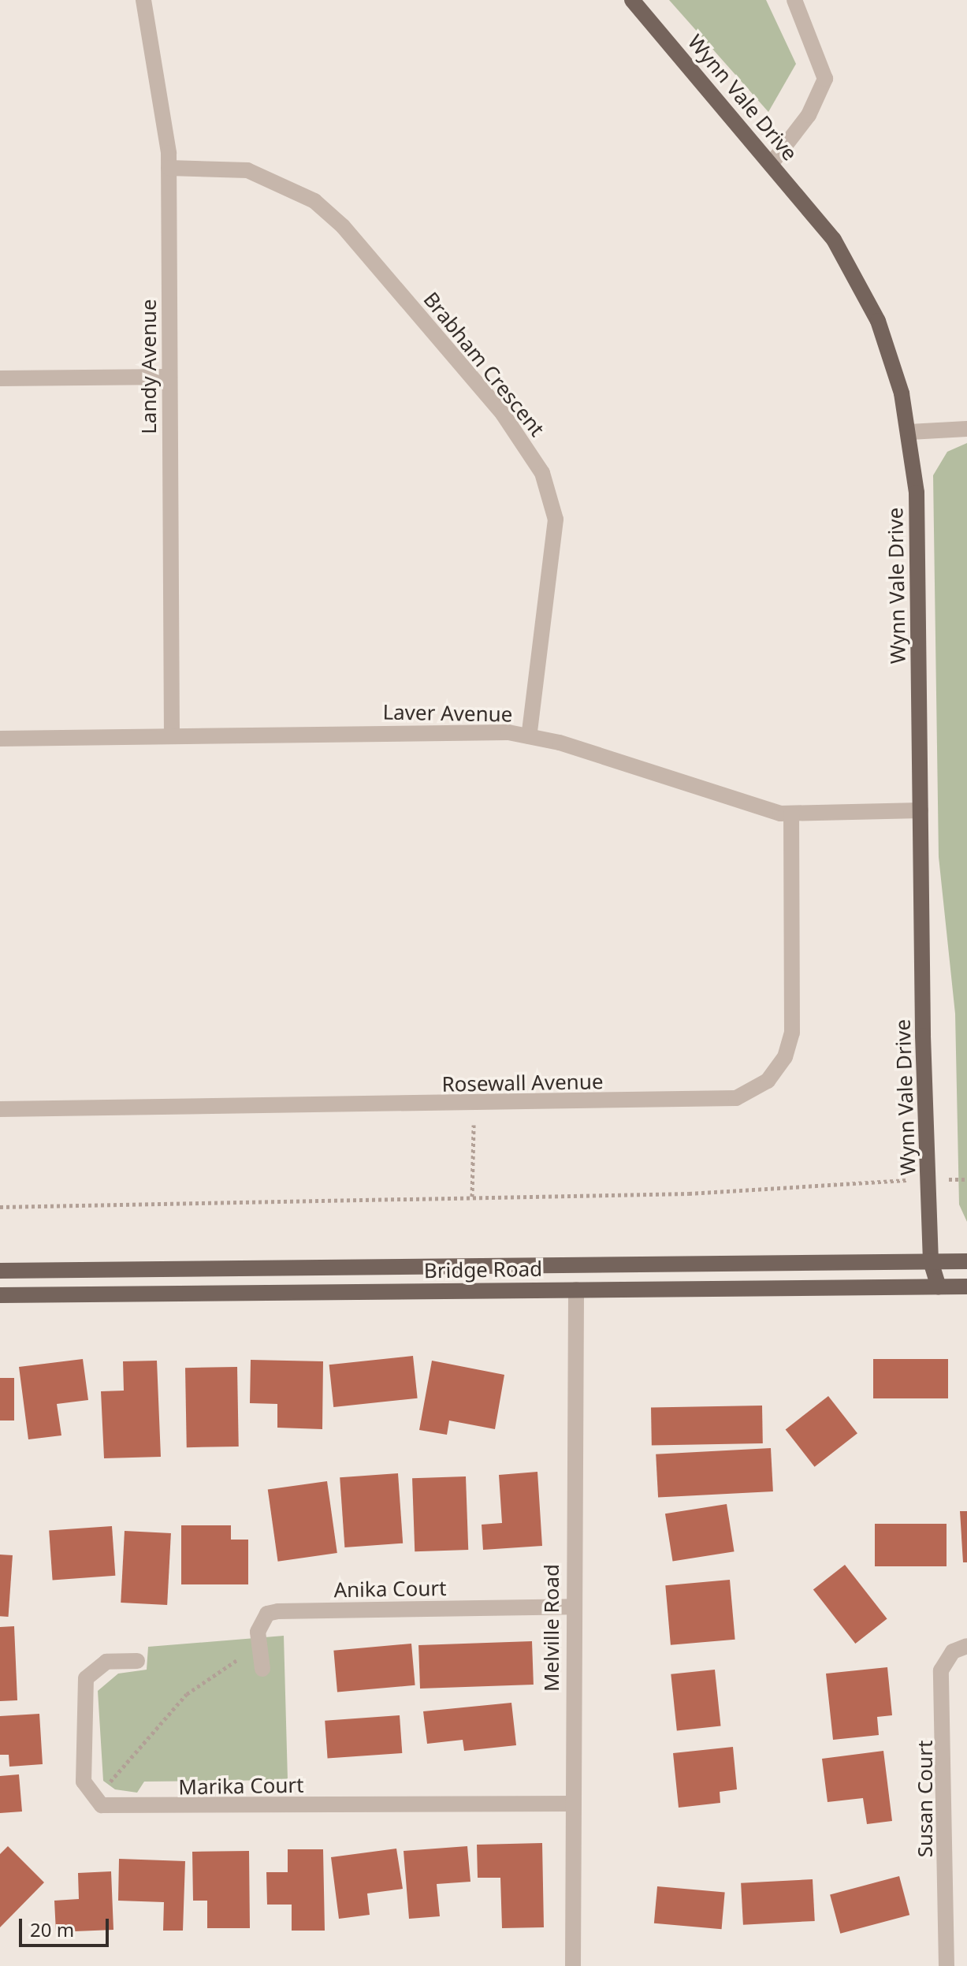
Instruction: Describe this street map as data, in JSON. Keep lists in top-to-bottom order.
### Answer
{
  "streets": {
    "main road": ["Wynn Vale Drive", "Bridge Road"],
    "street": [
      "Brabham Crescent",
      "Landy Avenue",
      "Laver Avenue",
      "Rosewall Avenue",
      "Anika Court",
      "Melville Road",
      "Marika Court",
      "Susan Court"
    ]
  },
  "crossings": [
    ["Wynn Vale Drive", "Laver Avenue"],
    ["Wynn Vale Drive", "Bridge Road"],
    ["Brabham Crescent", "Landy Avenue"],
    ["Brabham Crescent", "Laver Avenue"],
    ["Landy Avenue", "Laver Avenue"],
    ["Laver Avenue", "Rosewall Avenue"],
    ["Bridge Road", "Melville Road"],
    ["Anika Court", "Melville Road"],
    ["Melville Road", "Marika Court"]
  ],
  "scale_bar": "20 m"
}
